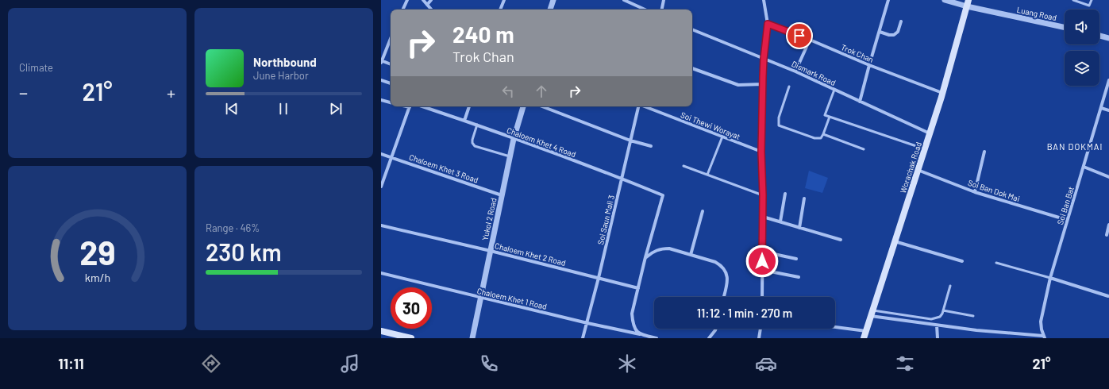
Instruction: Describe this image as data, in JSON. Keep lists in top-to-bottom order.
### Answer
{
  "streets": {
    "main road": ["Worachak Road"],
    "street": [
      "Luang Road",
      "Trok Chan",
      "Dismark Road",
      "Soi Thewi Worayat",
      "Chaloem Khet 4 Road",
      "Chaloem Khet 3 Road",
      "Soi Ban Dok Mai",
      "Soi Ban Bat",
      "Yukol 2 Road",
      "Soi Saun Mali 3",
      "Chaloem Khet 2 Road",
      "Chaloem Khet 1 Road"
    ]
  },
  "crossings": [
    ["Luang Road", "Worachak Road"],
    ["Trok Chan", "Worachak Road"],
    ["Dismark Road", "Worachak Road"],
    ["Chaloem Khet 4 Road", "Yukol 2 Road"],
    ["Chaloem Khet 4 Road", "Soi Saun Mali 3"],
    ["Worachak Road", "Soi Ban Dok Mai"],
    ["Worachak Road", "Soi Ban Bat"],
    ["Chaloem Khet 3 Road", "Yukol 2 Road"],
    ["Soi Ban Dok Mai", "Soi Ban Bat"],
    ["Yukol 2 Road", "Chaloem Khet 2 Road"],
    ["Yukol 2 Road", "Chaloem Khet 1 Road"],
    ["Soi Saun Mali 3", "Chaloem Khet 2 Road"],
    ["Soi Saun Mali 3", "Chaloem Khet 1 Road"]
  ],
  "districts": ["BAN DOKMAI"],
  "page": {
    "tile": [
      "Climate",
      ["Range · 46%", "230 km"]
    ],
    "turn": ["240 m", "Trok Chan"],
    "song": ["Northbound", "June Harbor"],
    "heat": ["−", "21°", "+"],
    "limit": "30",
    "trip": "11:12 · 1 min · 270 m",
    "tabs": ["11:11", "21°"],
    "gauge": ["29", "km/h"]
  }
}
